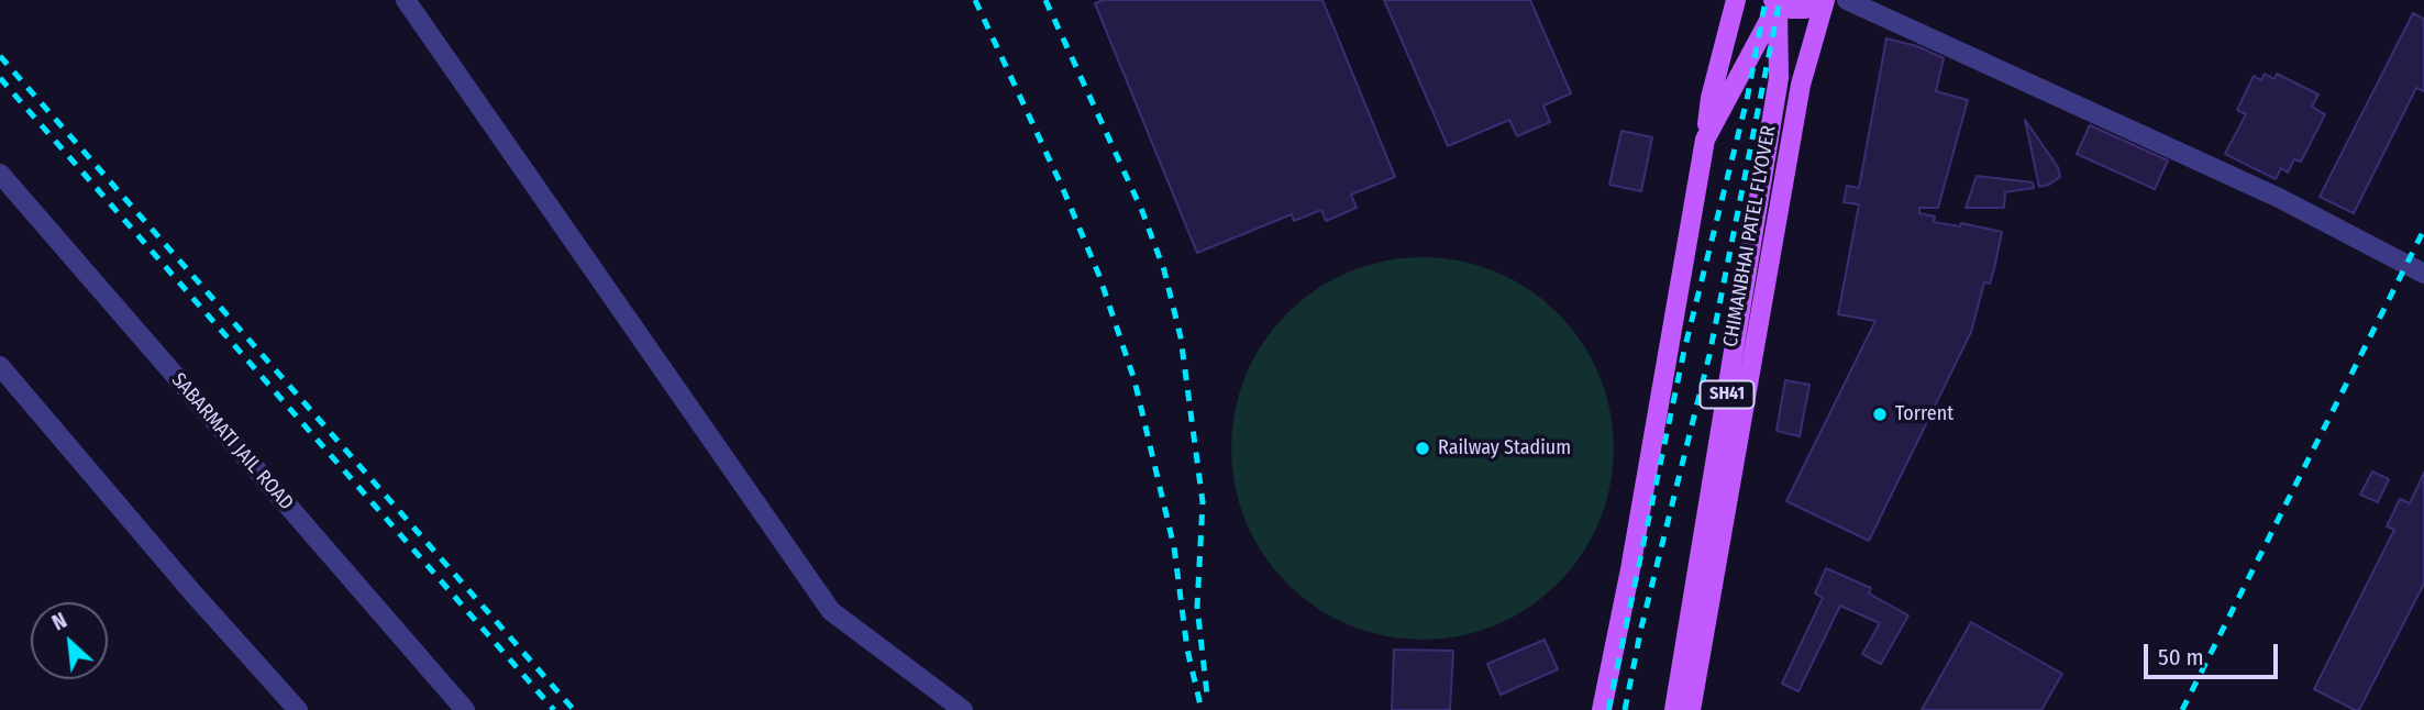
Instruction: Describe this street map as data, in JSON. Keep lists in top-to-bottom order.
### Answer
{
  "streets": {
    "main road": ["CHIMANBHAI PATEL FLYOVER", "SH41"],
    "street": ["SABARMATI JAIL ROAD"]
  },
  "places": ["Torrent", "Railway Stadium"],
  "scale_bar": "50 m",
  "north": "top left"
}
